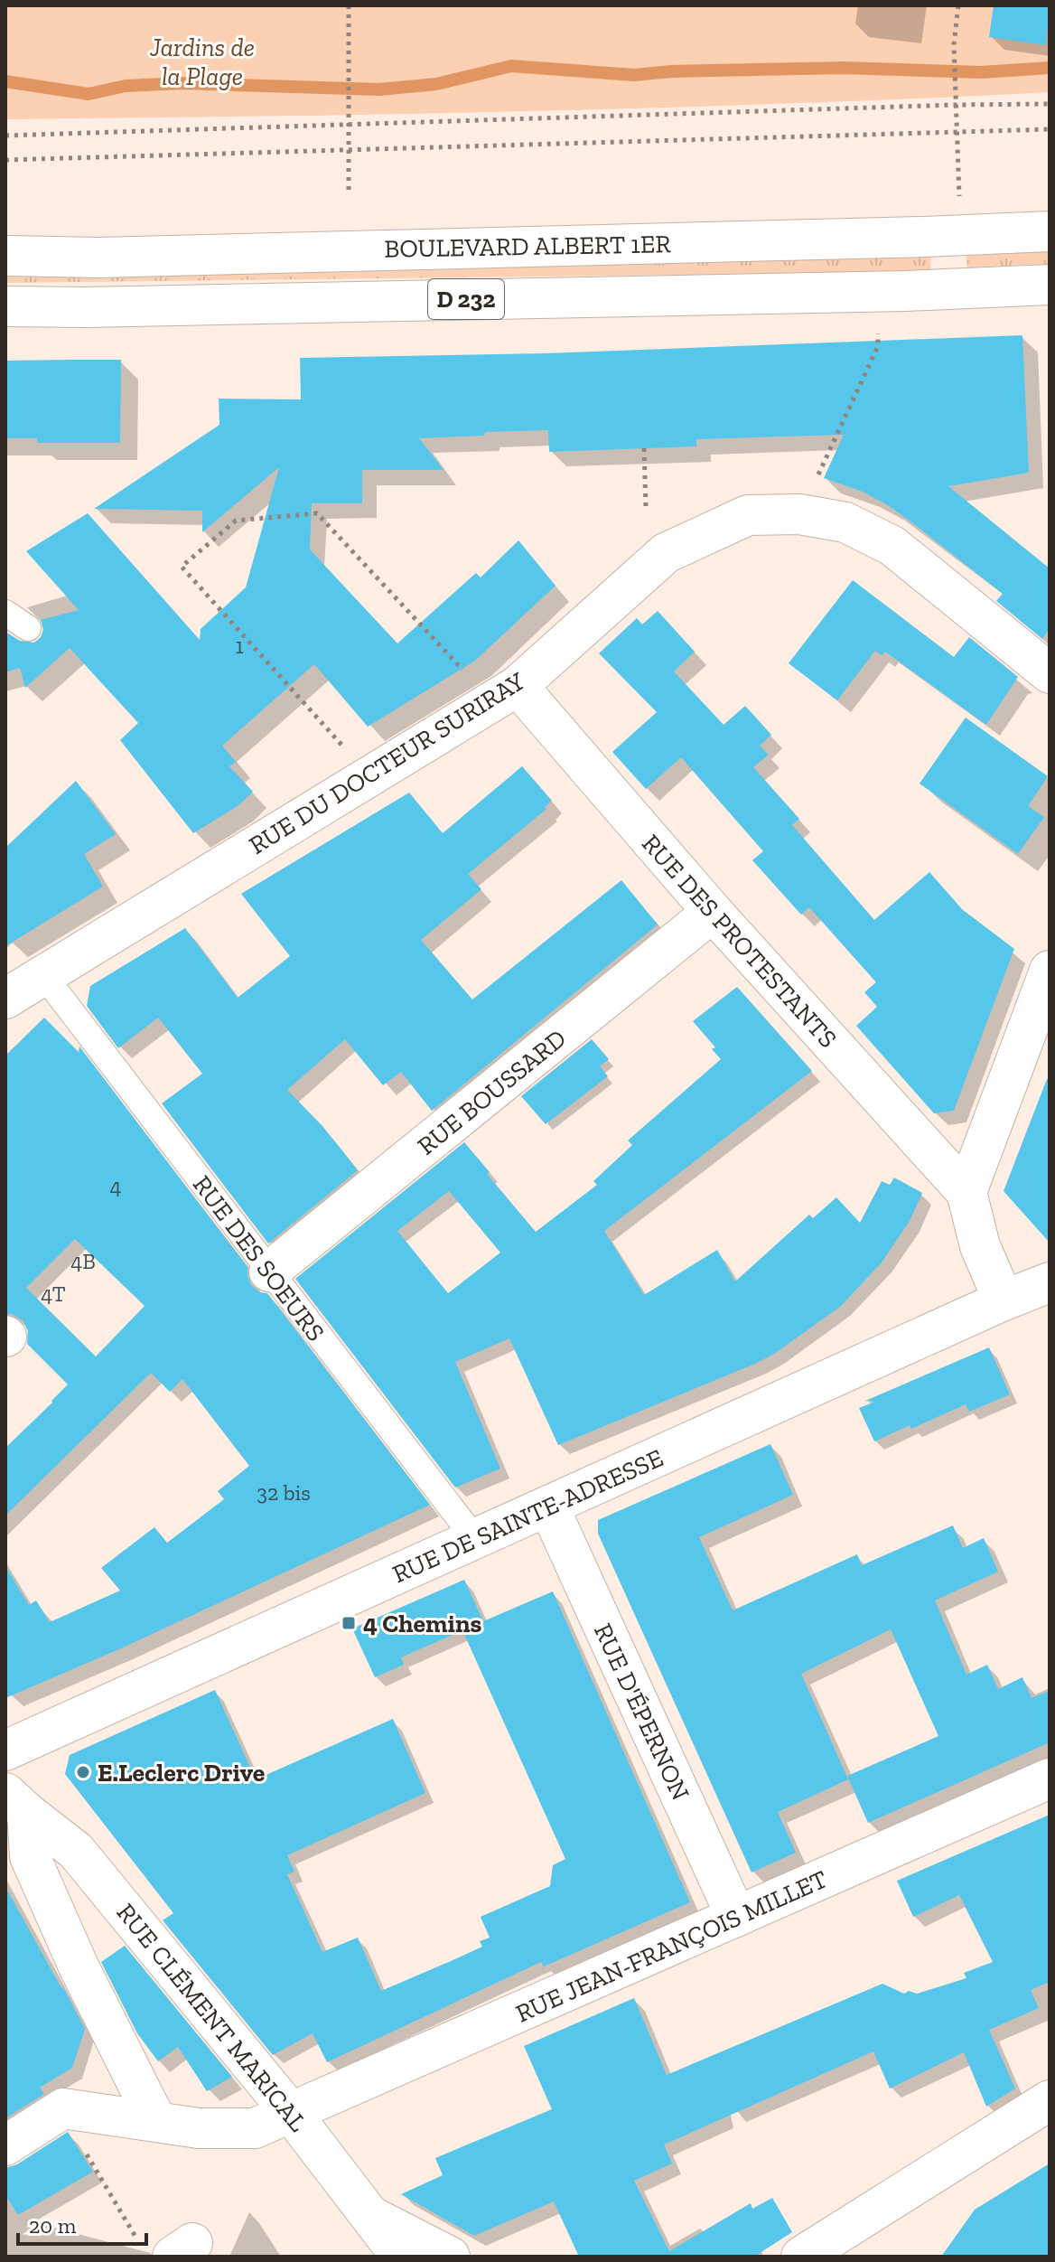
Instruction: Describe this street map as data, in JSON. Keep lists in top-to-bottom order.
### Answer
{
  "streets": {
    "street": [
      "BOULEVARD ALBERT 1ER",
      "D 232",
      "RUE DU DOCTEUR SURIRAY",
      "RUE DES PROTESTANTS",
      "RUE BOUSSARD",
      "RUE DE SAINTE-ADRESSE",
      "RUE D'ÉPERNON",
      "RUE JEAN-FRANÇOIS MILLET",
      "RUE CLÉMENT MARICAL"
    ],
    "lane": ["RUE DES SOEURS"]
  },
  "crossings": [
    ["RUE DU DOCTEUR SURIRAY", "RUE DES PROTESTANTS"],
    ["RUE DU DOCTEUR SURIRAY", "RUE DES SOEURS"],
    ["RUE DES PROTESTANTS", "RUE BOUSSARD"],
    ["RUE BOUSSARD", "RUE DES SOEURS"],
    ["RUE DES SOEURS", "RUE DE SAINTE-ADRESSE"],
    ["RUE DE SAINTE-ADRESSE", "RUE D'ÉPERNON"],
    ["RUE D'ÉPERNON", "RUE JEAN-FRANÇOIS MILLET"],
    ["RUE JEAN-FRANÇOIS MILLET", "RUE CLÉMENT MARICAL"]
  ],
  "parks": ["Jardins de la Plage"],
  "places": {
    "transit": ["4 Chemins"],
    "other": ["E.Leclerc Drive"]
  },
  "house_numbers": [
    "1",
    "4",
    "4B",
    "4T",
    "32 bis"
  ],
  "scale_bar": "20 m"
}
